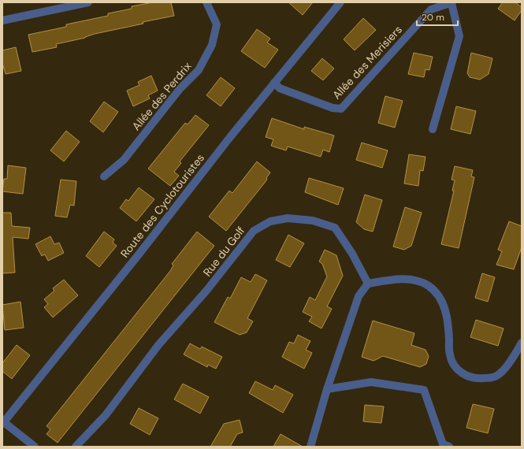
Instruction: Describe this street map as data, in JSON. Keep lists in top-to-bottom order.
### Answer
{
  "streets": {
    "street": [
      "Allée des Merisiers",
      "Allée des Perdrix",
      "Route des Cyclotouristes",
      "Rue du Golf"
    ]
  },
  "crossings": [
    ["Allée des Merisiers", "Route des Cyclotouristes"]
  ],
  "scale_bar": "20 m"
}
